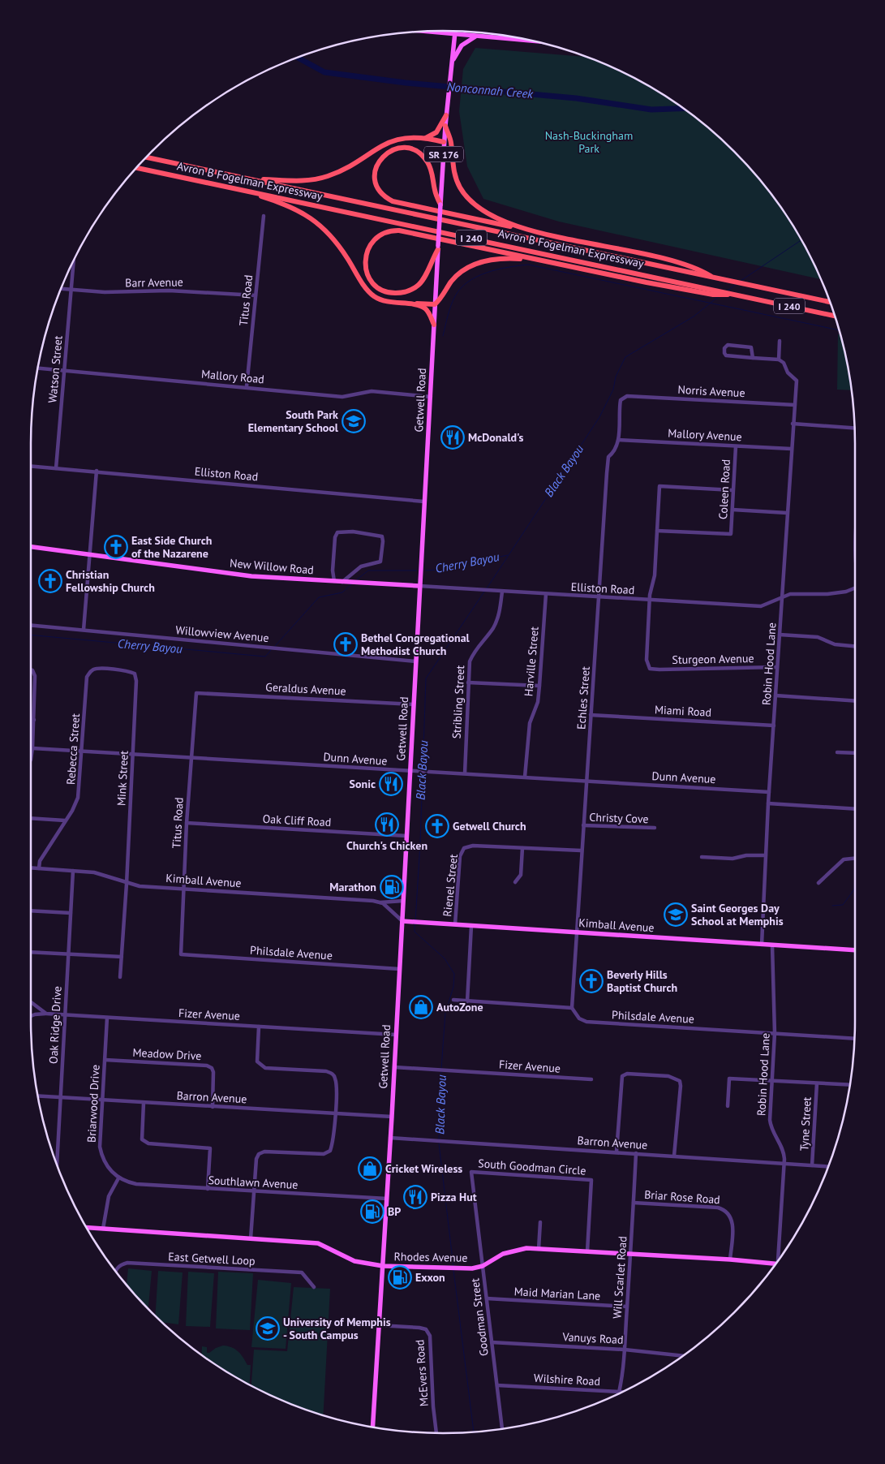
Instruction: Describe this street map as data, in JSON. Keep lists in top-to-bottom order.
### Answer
{
  "streets": {
    "highway": ["Avron B Fogelman Expressway", "I 240"],
    "main road": [
      "SR 176",
      "Getwell Road",
      "New Willow Road",
      "Kimball Avenue",
      "Rhodes Avenue"
    ],
    "street": [
      "Barr Avenue",
      "Titus Road",
      "Watson Street",
      "Mallory Road",
      "Norris Avenue",
      "Mallory Avenue",
      "Elliston Road",
      "Coleen Road",
      "Willowview Avenue",
      "Sturgeon Avenue",
      "Harville Street",
      "Robin Hood Lane",
      "Geraldus Avenue",
      "Echles Street",
      "Stribling Street",
      "Miami Road",
      "Rebecca Street",
      "Dunn Avenue",
      "Mink Street",
      "Christy Cove",
      "Oak Cliff Road",
      "Rienel Street",
      "Philsdale Avenue",
      "Fizer Avenue",
      "Oak Ridge Drive",
      "Meadow Drive",
      "Barron Avenue",
      "Briarwood Drive",
      "Tyne Street",
      "South Goodman Circle",
      "Southlawn Avenue",
      "Briar Rose Road",
      "East Getwell Loop",
      "Will Scarlet Road",
      "Maid Marian Lane",
      "Goodman Street",
      "Vanuys Road",
      "McEvers Road",
      "Wilshire Road"
    ]
  },
  "crossings": [
    ["Barr Avenue", "Titus Road"],
    ["Barr Avenue", "Watson Street"],
    ["Titus Road", "Mallory Road"],
    ["Titus Road", "Geraldus Avenue"],
    ["Titus Road", "Dunn Avenue"],
    ["Titus Road", "Oak Cliff Road"],
    ["Titus Road", "Kimball Avenue"],
    ["Titus Road", "Philsdale Avenue"],
    ["Watson Street", "Mallory Road"],
    ["Watson Street", "Elliston Road"],
    ["Mallory Road", "Getwell Road"],
    ["Norris Avenue", "Robin Hood Lane"],
    ["Norris Avenue", "Echles Street"],
    ["Getwell Road", "Elliston Road"],
    ["Getwell Road", "New Willow Road"],
    ["Getwell Road", "Willowview Avenue"],
    ["Getwell Road", "Geraldus Avenue"],
    ["Getwell Road", "Dunn Avenue"],
    ["Getwell Road", "Oak Cliff Road"],
    ["Getwell Road", "Kimball Avenue"],
    ["Getwell Road", "Philsdale Avenue"],
    ["Getwell Road", "Fizer Avenue"],
    ["Getwell Road", "Barron Avenue"],
    ["Getwell Road", "Southlawn Avenue"],
    ["Getwell Road", "Rhodes Avenue"],
    ["Getwell Road", "McEvers Road"],
    ["Mallory Avenue", "Coleen Road"],
    ["Mallory Avenue", "Robin Hood Lane"],
    ["Mallory Avenue", "Echles Street"],
    ["Elliston Road", "New Willow Road"],
    ["Elliston Road", "Sturgeon Avenue"],
    ["Elliston Road", "Harville Street"],
    ["Elliston Road", "Robin Hood Lane"],
    ["Elliston Road", "Echles Street"],
    ["Elliston Road", "Stribling Street"],
    ["Sturgeon Avenue", "Robin Hood Lane"],
    ["Harville Street", "Dunn Avenue"],
    ["Robin Hood Lane", "Miami Road"],
    ["Robin Hood Lane", "Dunn Avenue"],
    ["Robin Hood Lane", "Kimball Avenue"],
    ["Robin Hood Lane", "Philsdale Avenue"],
    ["Robin Hood Lane", "Barron Avenue"],
    ["Echles Street", "Miami Road"],
    ["Echles Street", "Dunn Avenue"],
    ["Echles Street", "Christy Cove"],
    ["Echles Street", "Kimball Avenue"],
    ["Echles Street", "Philsdale Avenue"],
    ["Stribling Street", "Dunn Avenue"],
    ["Rebecca Street", "Dunn Avenue"],
    ["Rebecca Street", "Mink Street"],
    ["Rebecca Street", "Kimball Avenue"],
    ["Dunn Avenue", "Mink Street"],
    ["Mink Street", "Kimball Avenue"],
    ["Kimball Avenue", "Rienel Street"],
    ["Kimball Avenue", "Oak Ridge Drive"],
    ["Fizer Avenue", "Oak Ridge Drive"],
    ["Fizer Avenue", "Briarwood Drive"],
    ["Oak Ridge Drive", "Barron Avenue"],
    ["Meadow Drive", "Barron Avenue"],
    ["Meadow Drive", "Briarwood Drive"],
    ["Barron Avenue", "Briarwood Drive"],
    ["Barron Avenue", "Tyne Street"],
    ["Barron Avenue", "Will Scarlet Road"],
    ["Briarwood Drive", "Southlawn Avenue"],
    ["South Goodman Circle", "Rhodes Avenue"],
    ["South Goodman Circle", "Goodman Street"],
    ["Briar Rose Road", "Rhodes Avenue"],
    ["Briar Rose Road", "Will Scarlet Road"],
    ["Rhodes Avenue", "Will Scarlet Road"],
    ["Rhodes Avenue", "Goodman Street"],
    ["Will Scarlet Road", "Maid Marian Lane"],
    ["Will Scarlet Road", "Vanuys Road"],
    ["Will Scarlet Road", "Wilshire Road"],
    ["Maid Marian Lane", "Goodman Street"],
    ["Goodman Street", "Vanuys Road"],
    ["Goodman Street", "Wilshire Road"]
  ],
  "water": ["Nonconnah Creek", "Black Bayou", "Cherry Bayou"],
  "parks": ["Nash-Buckingham Park"],
  "places": {
    "school or university": ["South Park Elementary School", "Saint Georges Day School at Memphis", "University of Memphis - South Campus"],
    "restaurant": [
      "McDonald's",
      "Sonic",
      "Church's Chicken",
      "Pizza Hut"
    ],
    "church": [
      "East Side Church of the Nazarene",
      "Christian Fellowship Church",
      "Bethel Congregational Methodist Church",
      "Getwell Church",
      "Beverly Hills Baptist Church"
    ],
    "fuel station": ["Marathon", "BP", "Exxon"],
    "shop": ["AutoZone", "Cricket Wireless"]
  }
}
